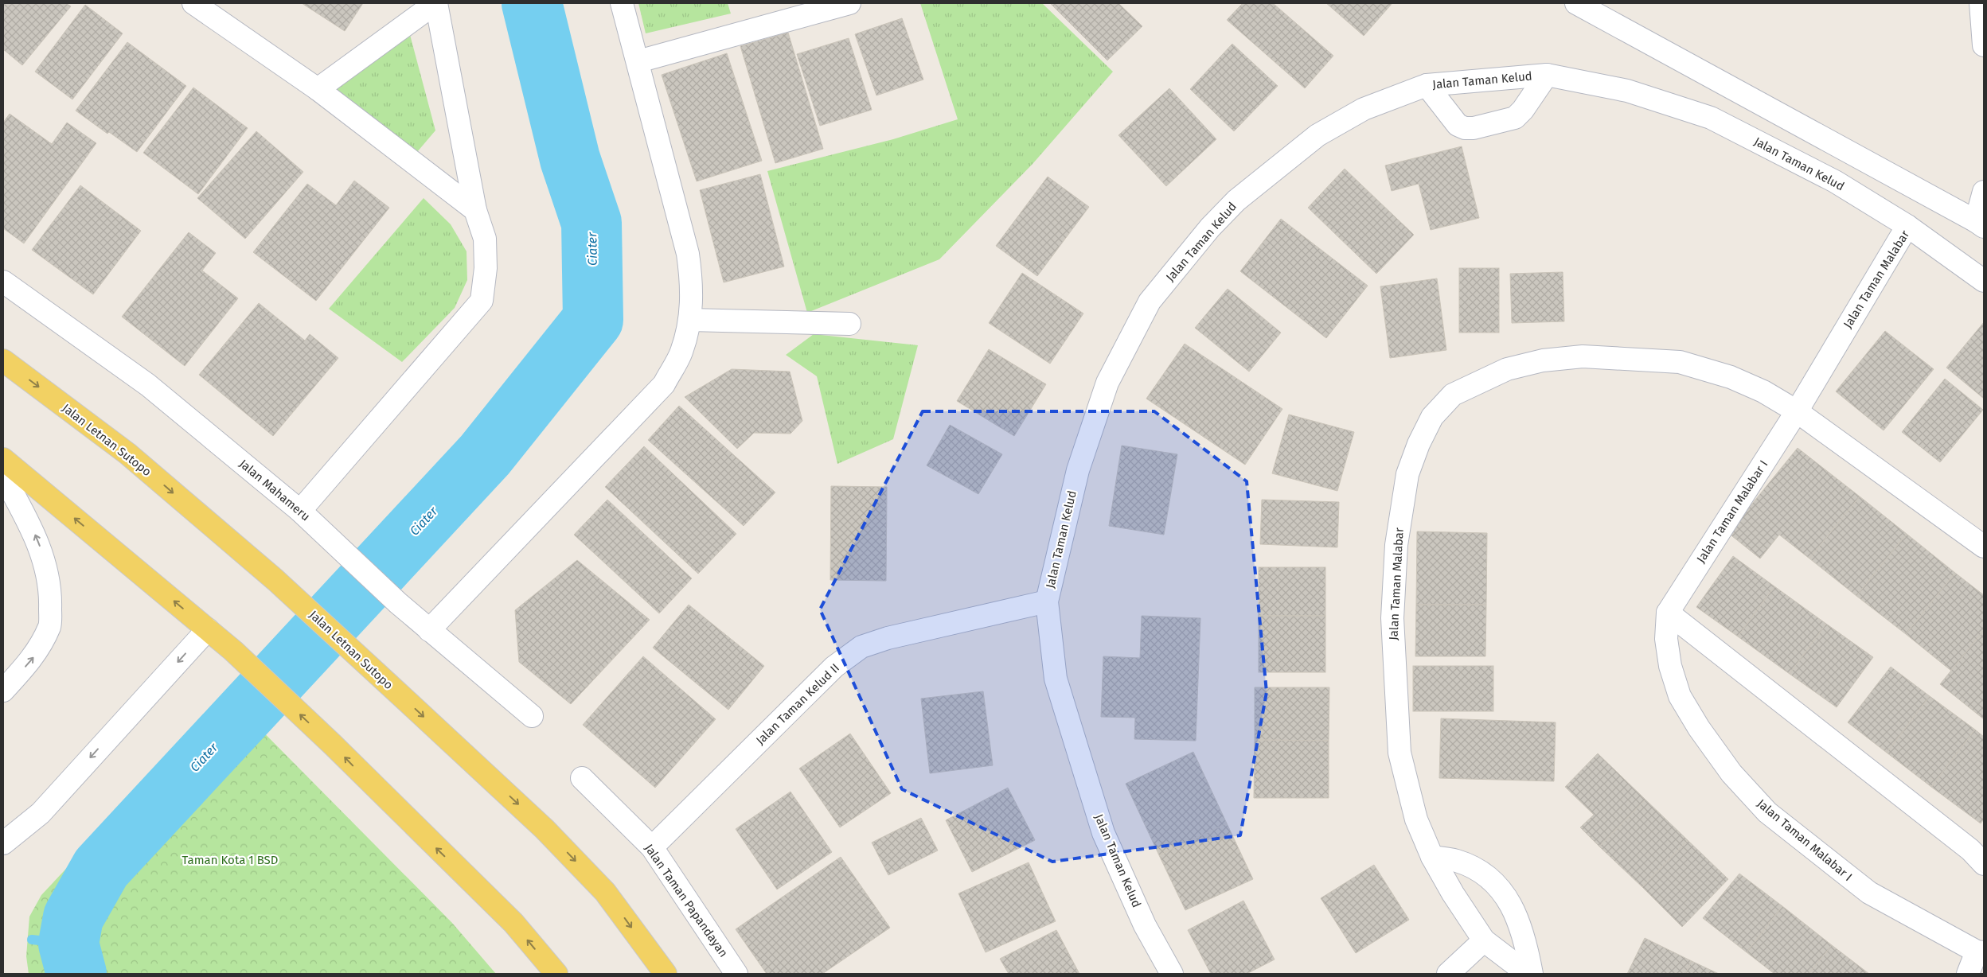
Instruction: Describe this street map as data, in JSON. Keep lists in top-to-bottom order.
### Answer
{
  "streets": {
    "main road": ["Jalan Letnan Sutopo"],
    "street": [
      "Jalan Taman Kelud",
      "Jalan Taman Malabar",
      "Jalan Mahameru",
      "Jalan Taman Malabar I",
      "Jalan Taman Kelud II",
      "Jalan Taman Papandayan"
    ]
  },
  "crossings": [
    ["Jalan Taman Kelud", "Jalan Taman Malabar"],
    ["Jalan Taman Kelud", "Jalan Taman Kelud II"],
    ["Jalan Taman Malabar", "Jalan Taman Malabar I"],
    ["Jalan Taman Kelud II", "Jalan Taman Papandayan"]
  ],
  "water": ["Ciater"],
  "parks": ["Taman Kota 1 BSD"]
}
